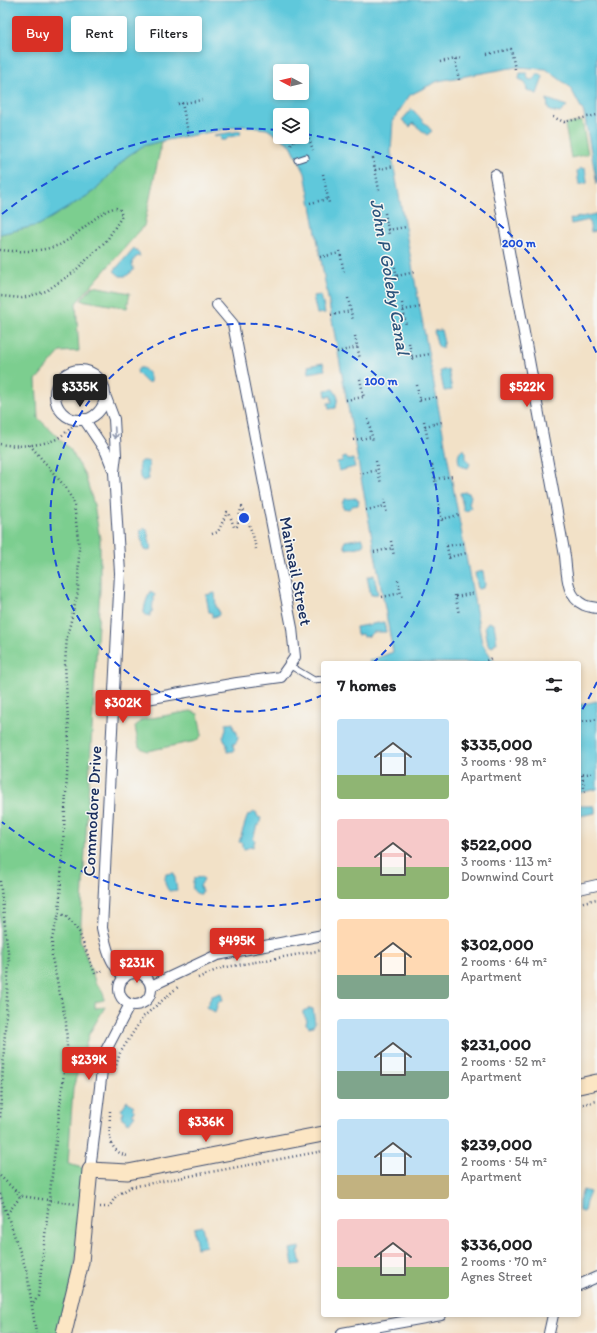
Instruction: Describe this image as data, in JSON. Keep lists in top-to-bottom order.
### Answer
{
  "streets": {
    "street": ["Mainsail Street", "Commodore Drive"]
  },
  "crossings": [
    ["Mainsail Street", "Commodore Drive"]
  ],
  "water": ["John P Goleby Canal"],
  "north": "left",
  "page": {
    "chip": ["Buy", "Rent", "Filters"],
    "price": [
      "$335K",
      "$522K",
      "$302K",
      "$495K",
      "$231K",
      "$239K",
      "$336K"
    ],
    "heading": "7 homes",
    "list": [
      {
        "name": "$335,000",
        "note": "3 rooms · 98 m² · Apartment"
      },
      {
        "name": "$522,000",
        "note": "3 rooms · 113 m² · Downwind Court"
      },
      {
        "name": "$302,000",
        "note": "2 rooms · 64 m² · Apartment"
      },
      {
        "name": "$231,000",
        "note": "2 rooms · 52 m² · Apartment"
      },
      {
        "name": "$239,000",
        "note": "2 rooms · 54 m² · Apartment"
      },
      {
        "name": "$336,000",
        "note": "2 rooms · 70 m² · Agnes Street"
      }
    ]
  },
  "rings": ["200 m", "100 m"]
}
